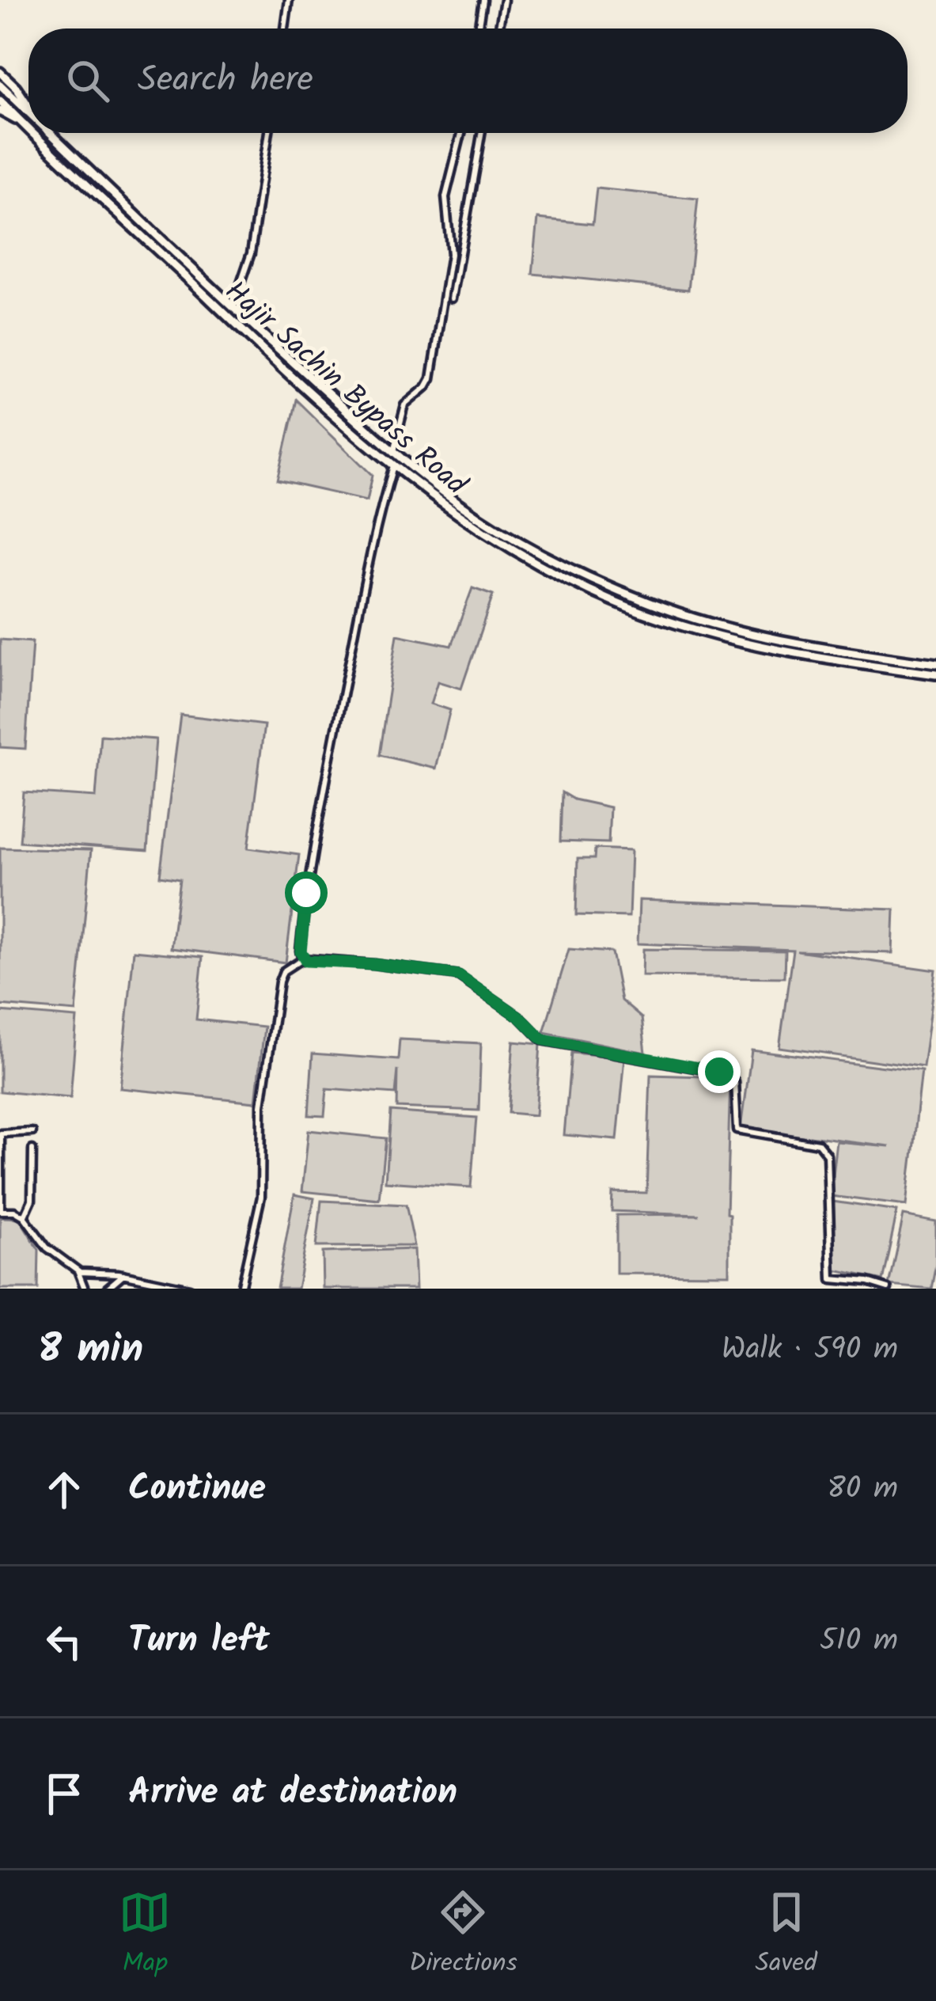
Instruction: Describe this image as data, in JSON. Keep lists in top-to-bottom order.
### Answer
{
  "streets": {
    "highway": ["Hajir Sachin Bypass Road"]
  },
  "page": {
    "search": "Search here",
    "heading": ["8 min", "Walk · 590 m"],
    "list": [
      ["Continue", "80 m"],
      ["Turn left", "510 m"],
      "Arrive at destination"
    ],
    "nav": ["Map", "Directions", "Saved"]
  }
}
